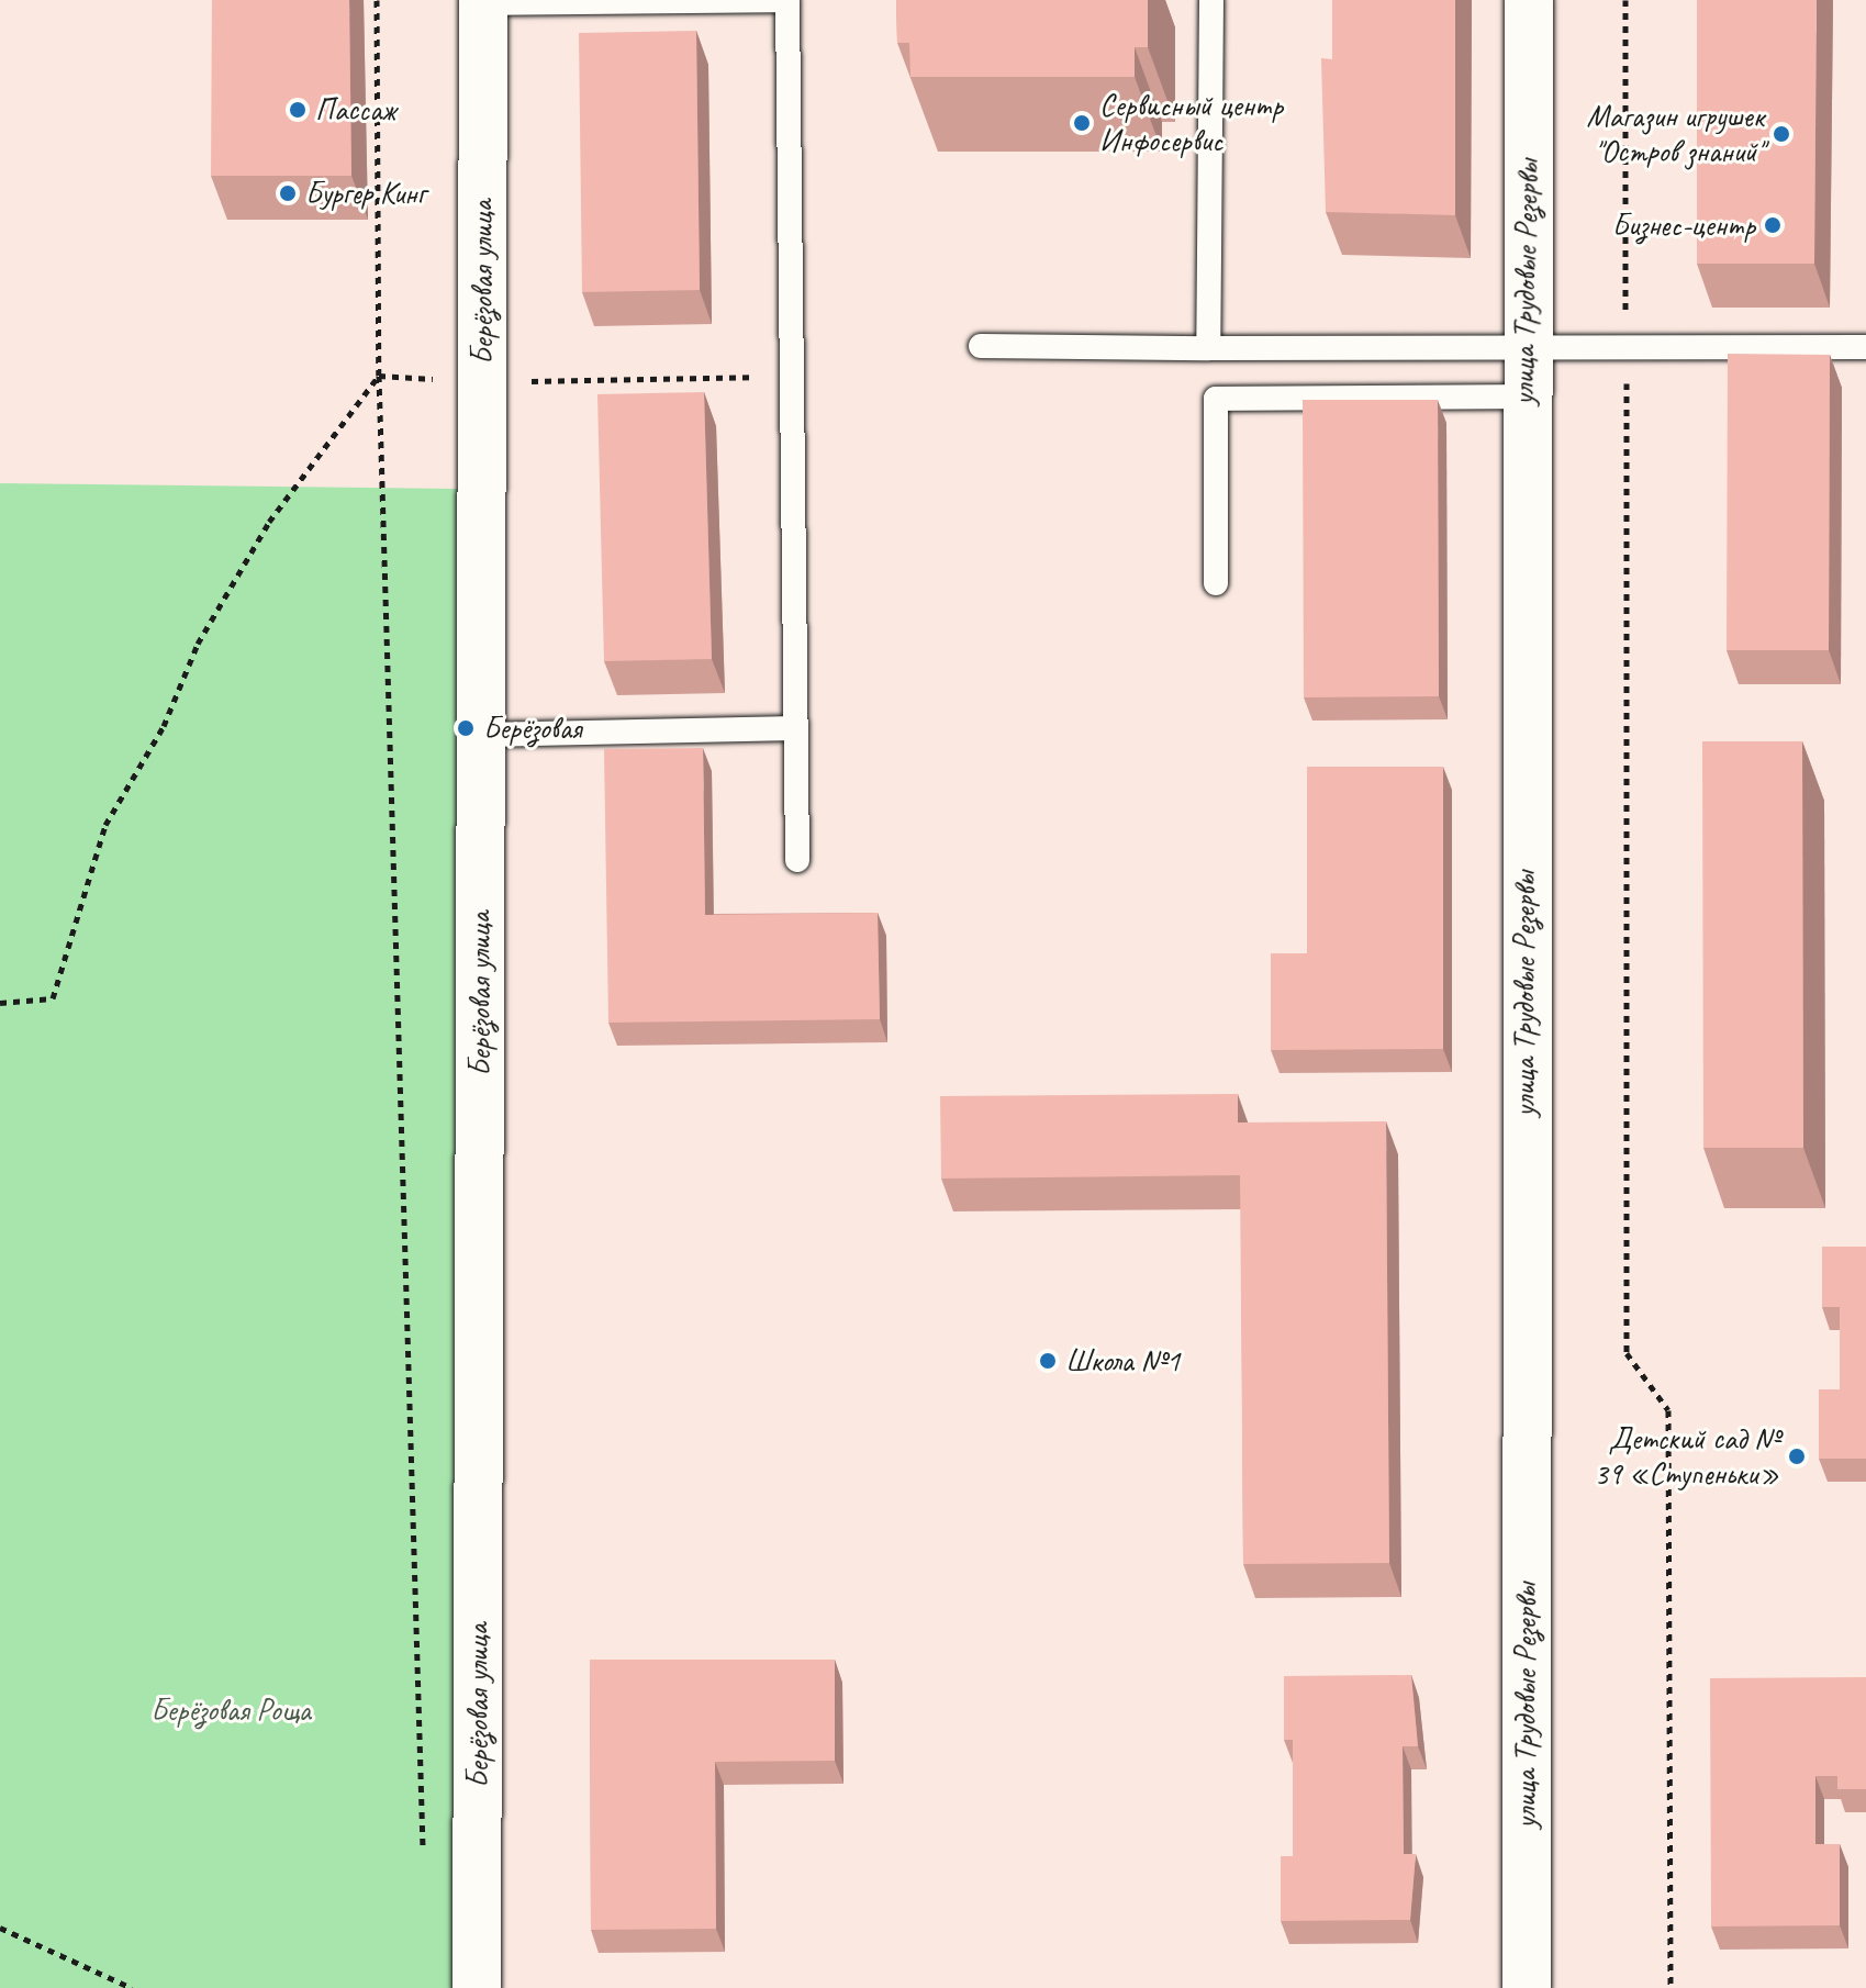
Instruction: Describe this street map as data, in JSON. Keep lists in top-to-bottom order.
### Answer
{
  "streets": {
    "street": ["Берёзовая улица", "улица Трудовые Резервы"]
  },
  "parks": ["Берёзовая Роща"],
  "places": [
    "Пассаж",
    "Сервисный центр Инфосервис",
    "Магазин игрушек \"Остров знаний\"",
    "Бургер Кинг",
    "Бизнес-центр",
    "Берёзовая",
    "Школа №1",
    "Детский сад № 39 «Ступеньки»"
  ]
}
